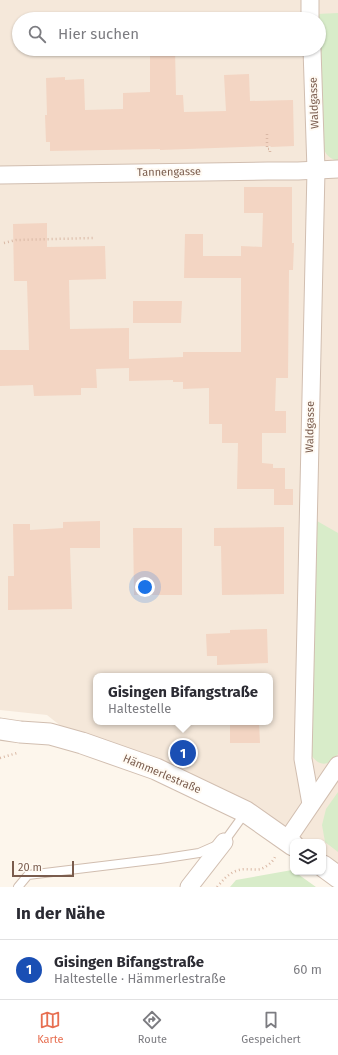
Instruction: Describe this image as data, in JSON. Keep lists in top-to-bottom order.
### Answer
{
  "streets": {
    "street": ["Waldgasse", "Tannengasse", "Hämmerlestraße"]
  },
  "crossings": [
    ["Waldgasse", "Tannengasse"]
  ],
  "scale_bar": "20 m",
  "page": {
    "search": "Hier suchen",
    "popup": ["Gisingen Bifangstraße", "Haltestelle"],
    "pins": "1",
    "scale": "20 m",
    "heading": "In der Nähe",
    "list": [
      {
        "mark": "1",
        "name": "Gisingen Bifangstraße",
        "note": "Haltestelle · Hämmerlestraße",
        "value": "60 m"
      }
    ],
    "nav": ["Karte", "Route", "Gespeichert"]
  }
}
